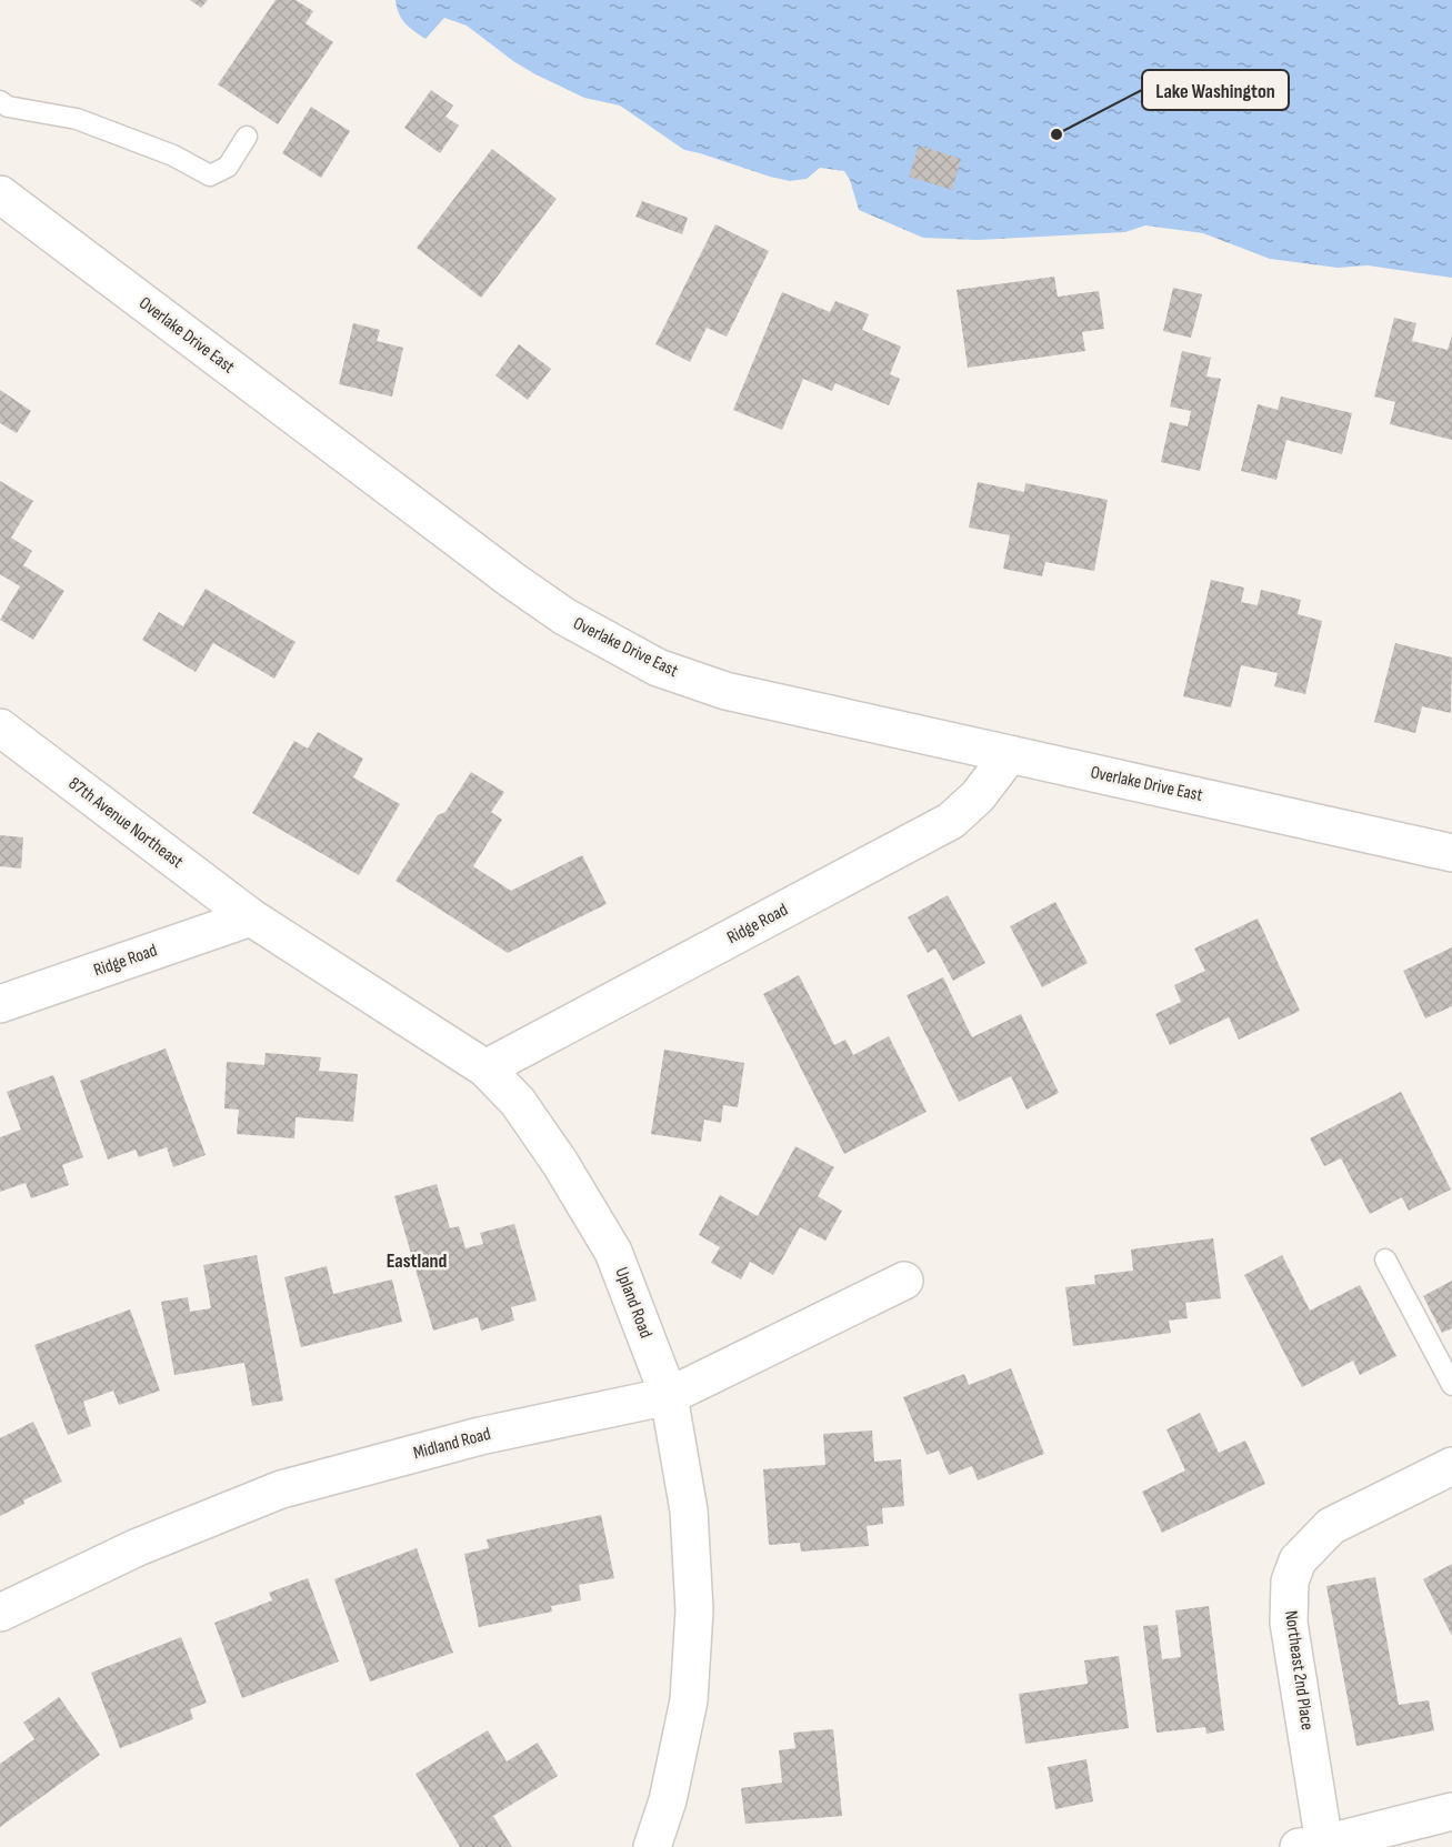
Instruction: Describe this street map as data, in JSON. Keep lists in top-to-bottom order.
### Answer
{
  "streets": {
    "street": [
      "Overlake Drive East",
      "87th Avenue Northeast",
      "Ridge Road",
      "Upland Road",
      "Midland Road",
      "Northeast 2nd Place"
    ]
  },
  "crossings": [
    ["Overlake Drive East", "Ridge Road"],
    ["87th Avenue Northeast", "Ridge Road"],
    ["87th Avenue Northeast", "Upland Road"],
    ["Ridge Road", "Upland Road"],
    ["Upland Road", "Midland Road"]
  ],
  "districts": ["Eastland"],
  "places": ["Lake Washington"]
}
